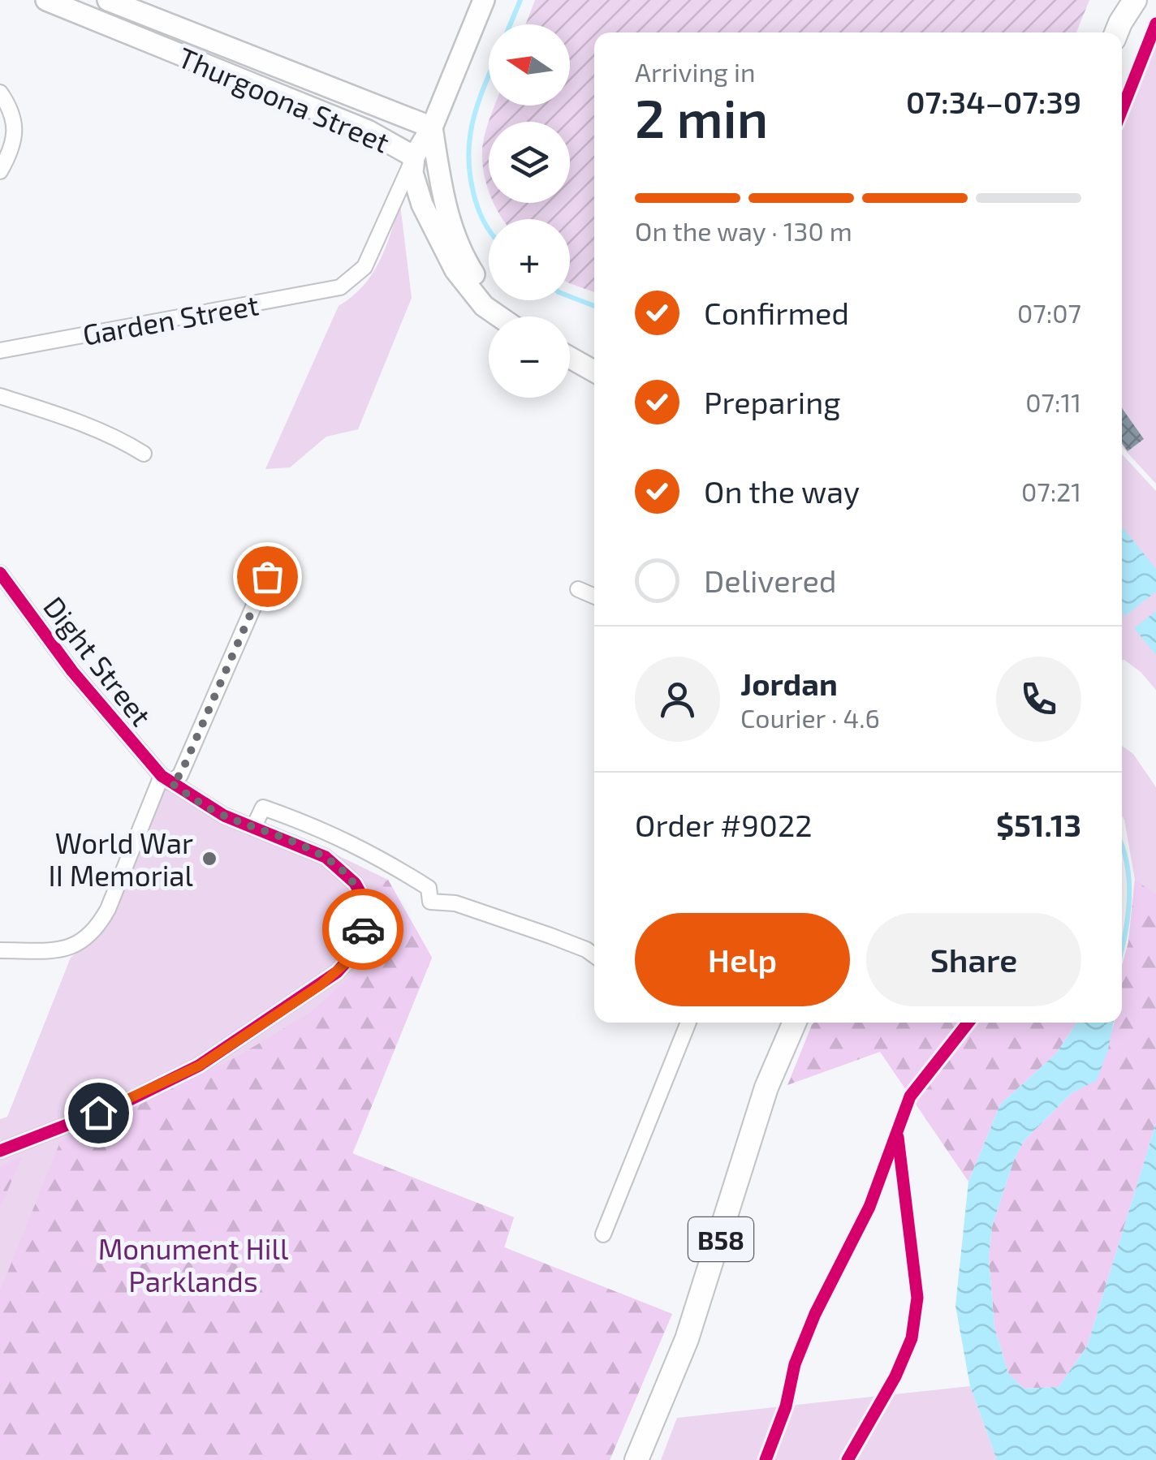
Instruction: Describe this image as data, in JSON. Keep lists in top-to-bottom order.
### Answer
{
  "streets": {
    "main road": ["Thurgoona Street", "B58"],
    "street": ["Garden Street", "Dight Street"]
  },
  "crossings": [
    ["Thurgoona Street", "Garden Street"]
  ],
  "parks": ["Monument Hill Parklands"],
  "places": ["World War II Memorial"],
  "north": "left",
  "page": {
    "map_buttons": ["+", "−"],
    "heading": ["2 min", "Arriving in", "07:34–07:39"],
    "panel": [
      "Jordan",
      "Courier · 4.6",
      "Order #9022",
      "$51.13"
    ],
    "bar": "On the way · 130 m",
    "list": [
      ["Confirmed", "07:07"],
      ["Preparing", "07:11"],
      ["On the way", "07:21"],
      "Delivered"
    ],
    "buttons": ["Help", "Share"]
  }
}
